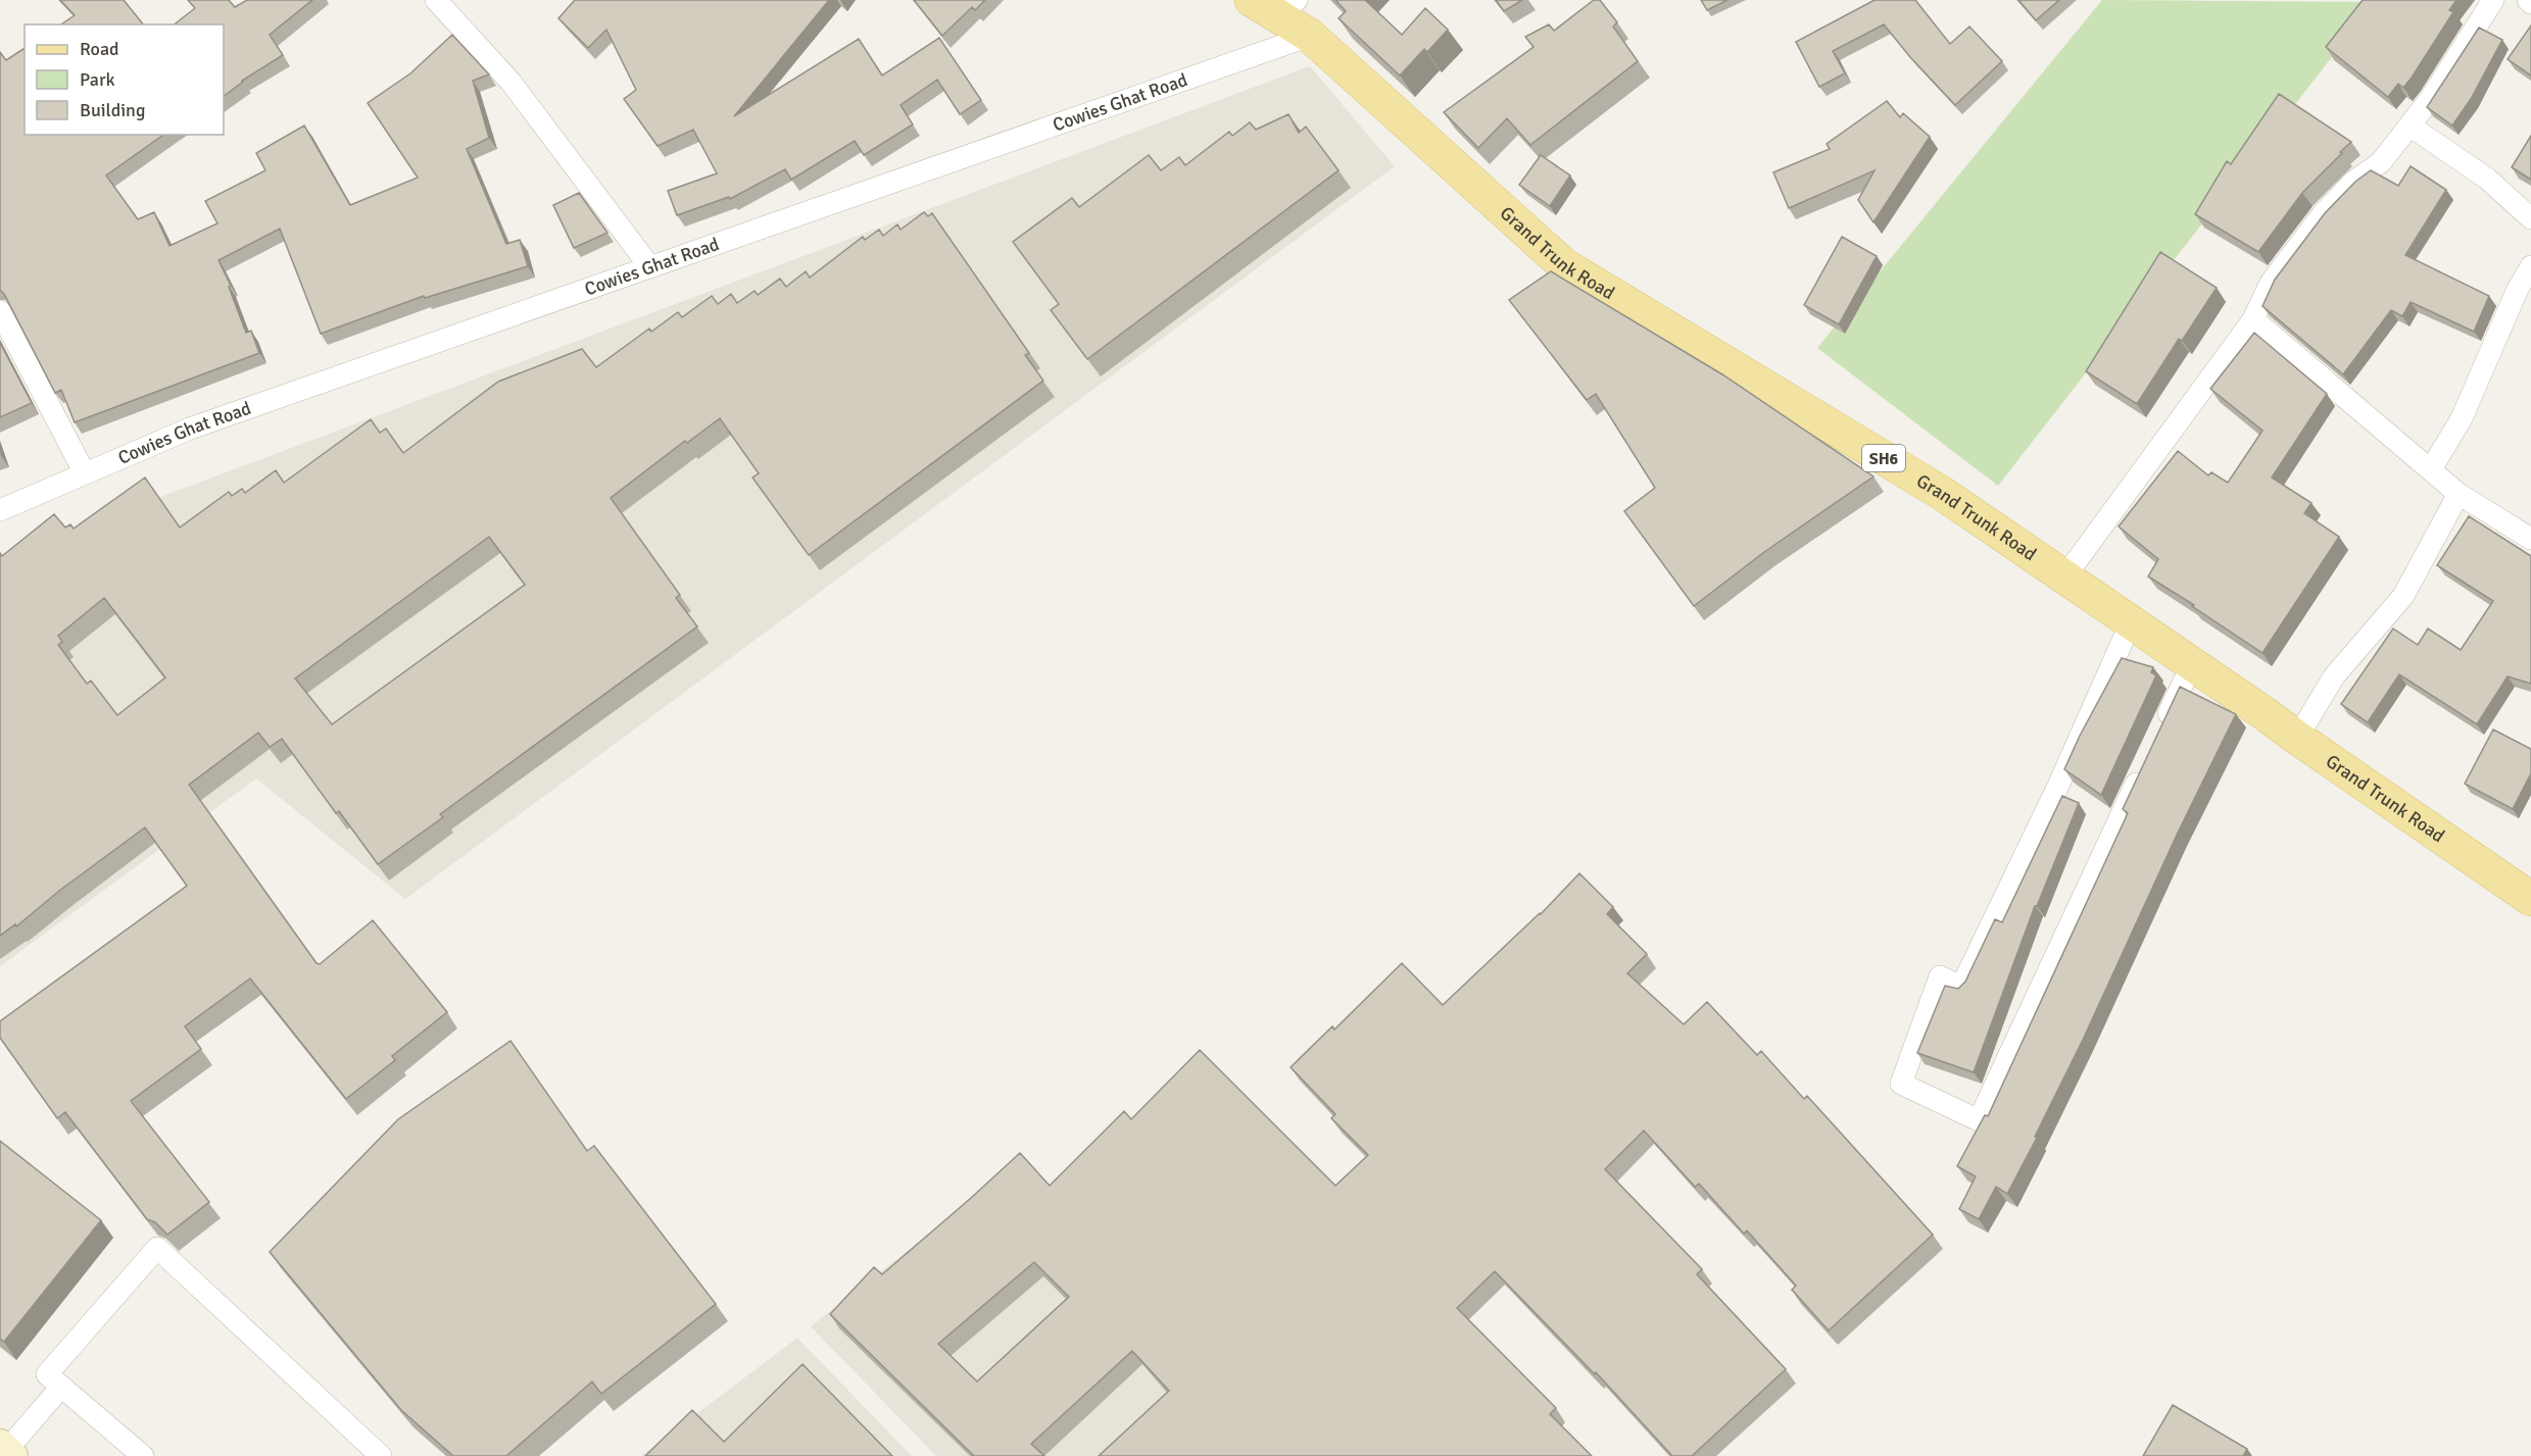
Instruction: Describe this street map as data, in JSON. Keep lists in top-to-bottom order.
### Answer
{
  "streets": {
    "main road": ["Grand Trunk Road", "SH6"],
    "street": ["Cowies Ghat Road"]
  },
  "crossings": [
    ["Cowies Ghat Road", "Grand Trunk Road"]
  ],
  "legend": ["Road", "Park", "Building"]
}
